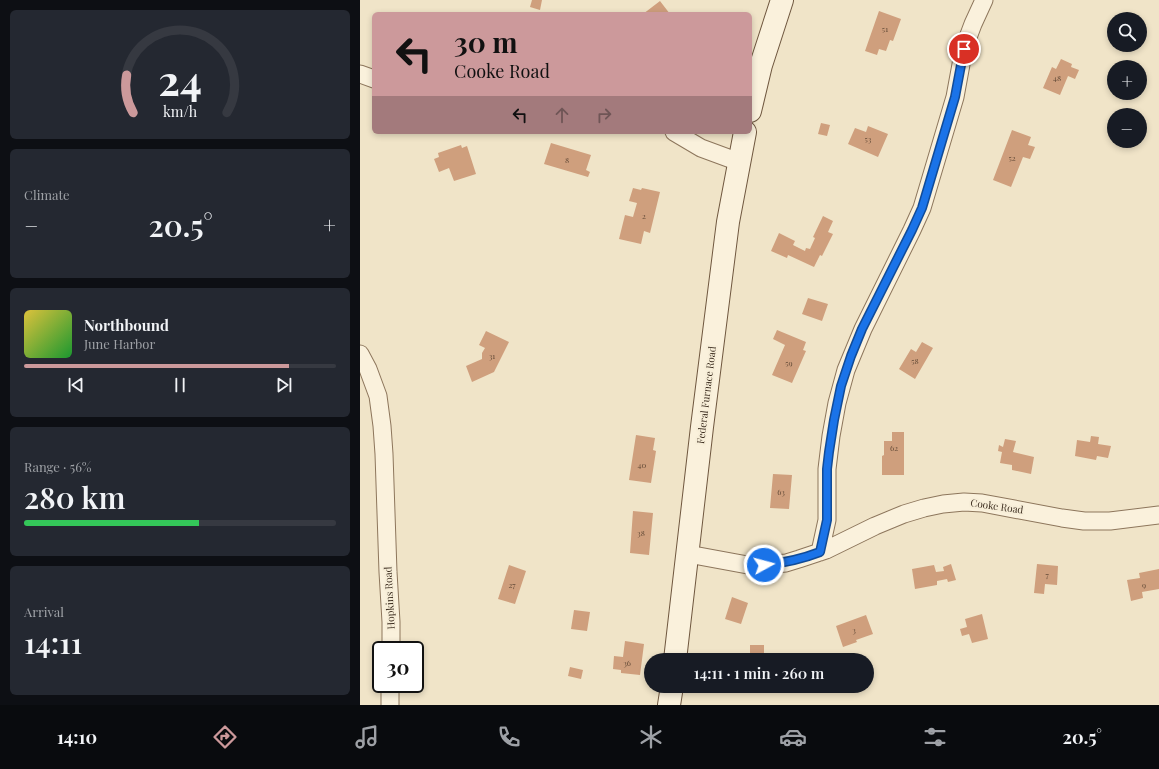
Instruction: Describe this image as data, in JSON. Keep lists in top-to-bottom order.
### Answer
{
  "streets": {
    "main road": ["Federal Furnace Road"],
    "street": ["Cooke Road", "Hopkins Road"]
  },
  "crossings": [
    ["Federal Furnace Road", "Cooke Road"]
  ],
  "house_numbers": [
    "51",
    "48",
    "53",
    "52",
    "8",
    "2",
    "31",
    "58",
    "59",
    "62",
    "40",
    "63",
    "38",
    "7",
    "27",
    "9",
    "3",
    "36"
  ],
  "page": {
    "map_buttons": ["+", "−"],
    "turn": ["30 m", "Cooke Road"],
    "tile": [
      "Climate",
      ["Range · 56%", "280 km"],
      ["Arrival", "14:11"]
    ],
    "heat": ["−", "20.5°", "+"],
    "song": ["Northbound", "June Harbor"],
    "limit": "30",
    "trip": "14:11 · 1 min · 260 m",
    "tabs": ["14:10", "20.5°"],
    "gauge": ["24", "km/h"]
  }
}
